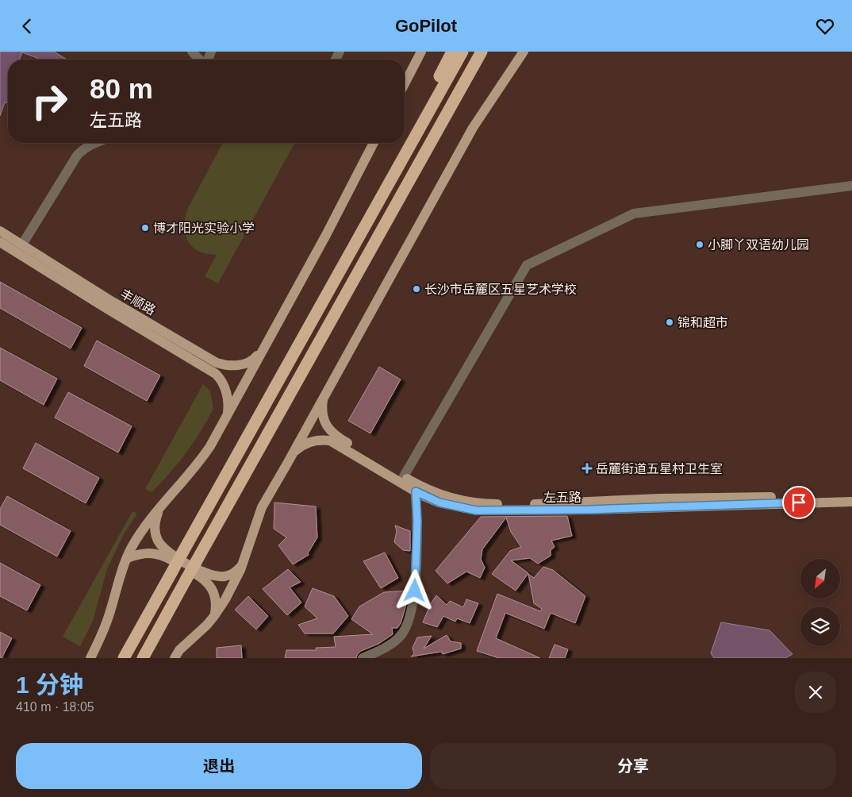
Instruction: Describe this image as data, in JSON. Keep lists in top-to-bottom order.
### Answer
{
  "streets": {
    "main road": ["丰顺路", "左五路"]
  },
  "places": {
    "other": [
      "博才阳光实验小学",
      "小脚丫双语幼儿园",
      "长沙市岳麓区五星艺术学校",
      "锦和超市"
    ],
    "health": ["岳麓街道五星村卫生室"]
  },
  "north": "bottom left",
  "page": {
    "header": "GoPilot",
    "turn": ["80 m", "左五路"],
    "heading": ["1 分钟", "410 m · 18:05"],
    "buttons": ["退出", "分享"]
  }
}
